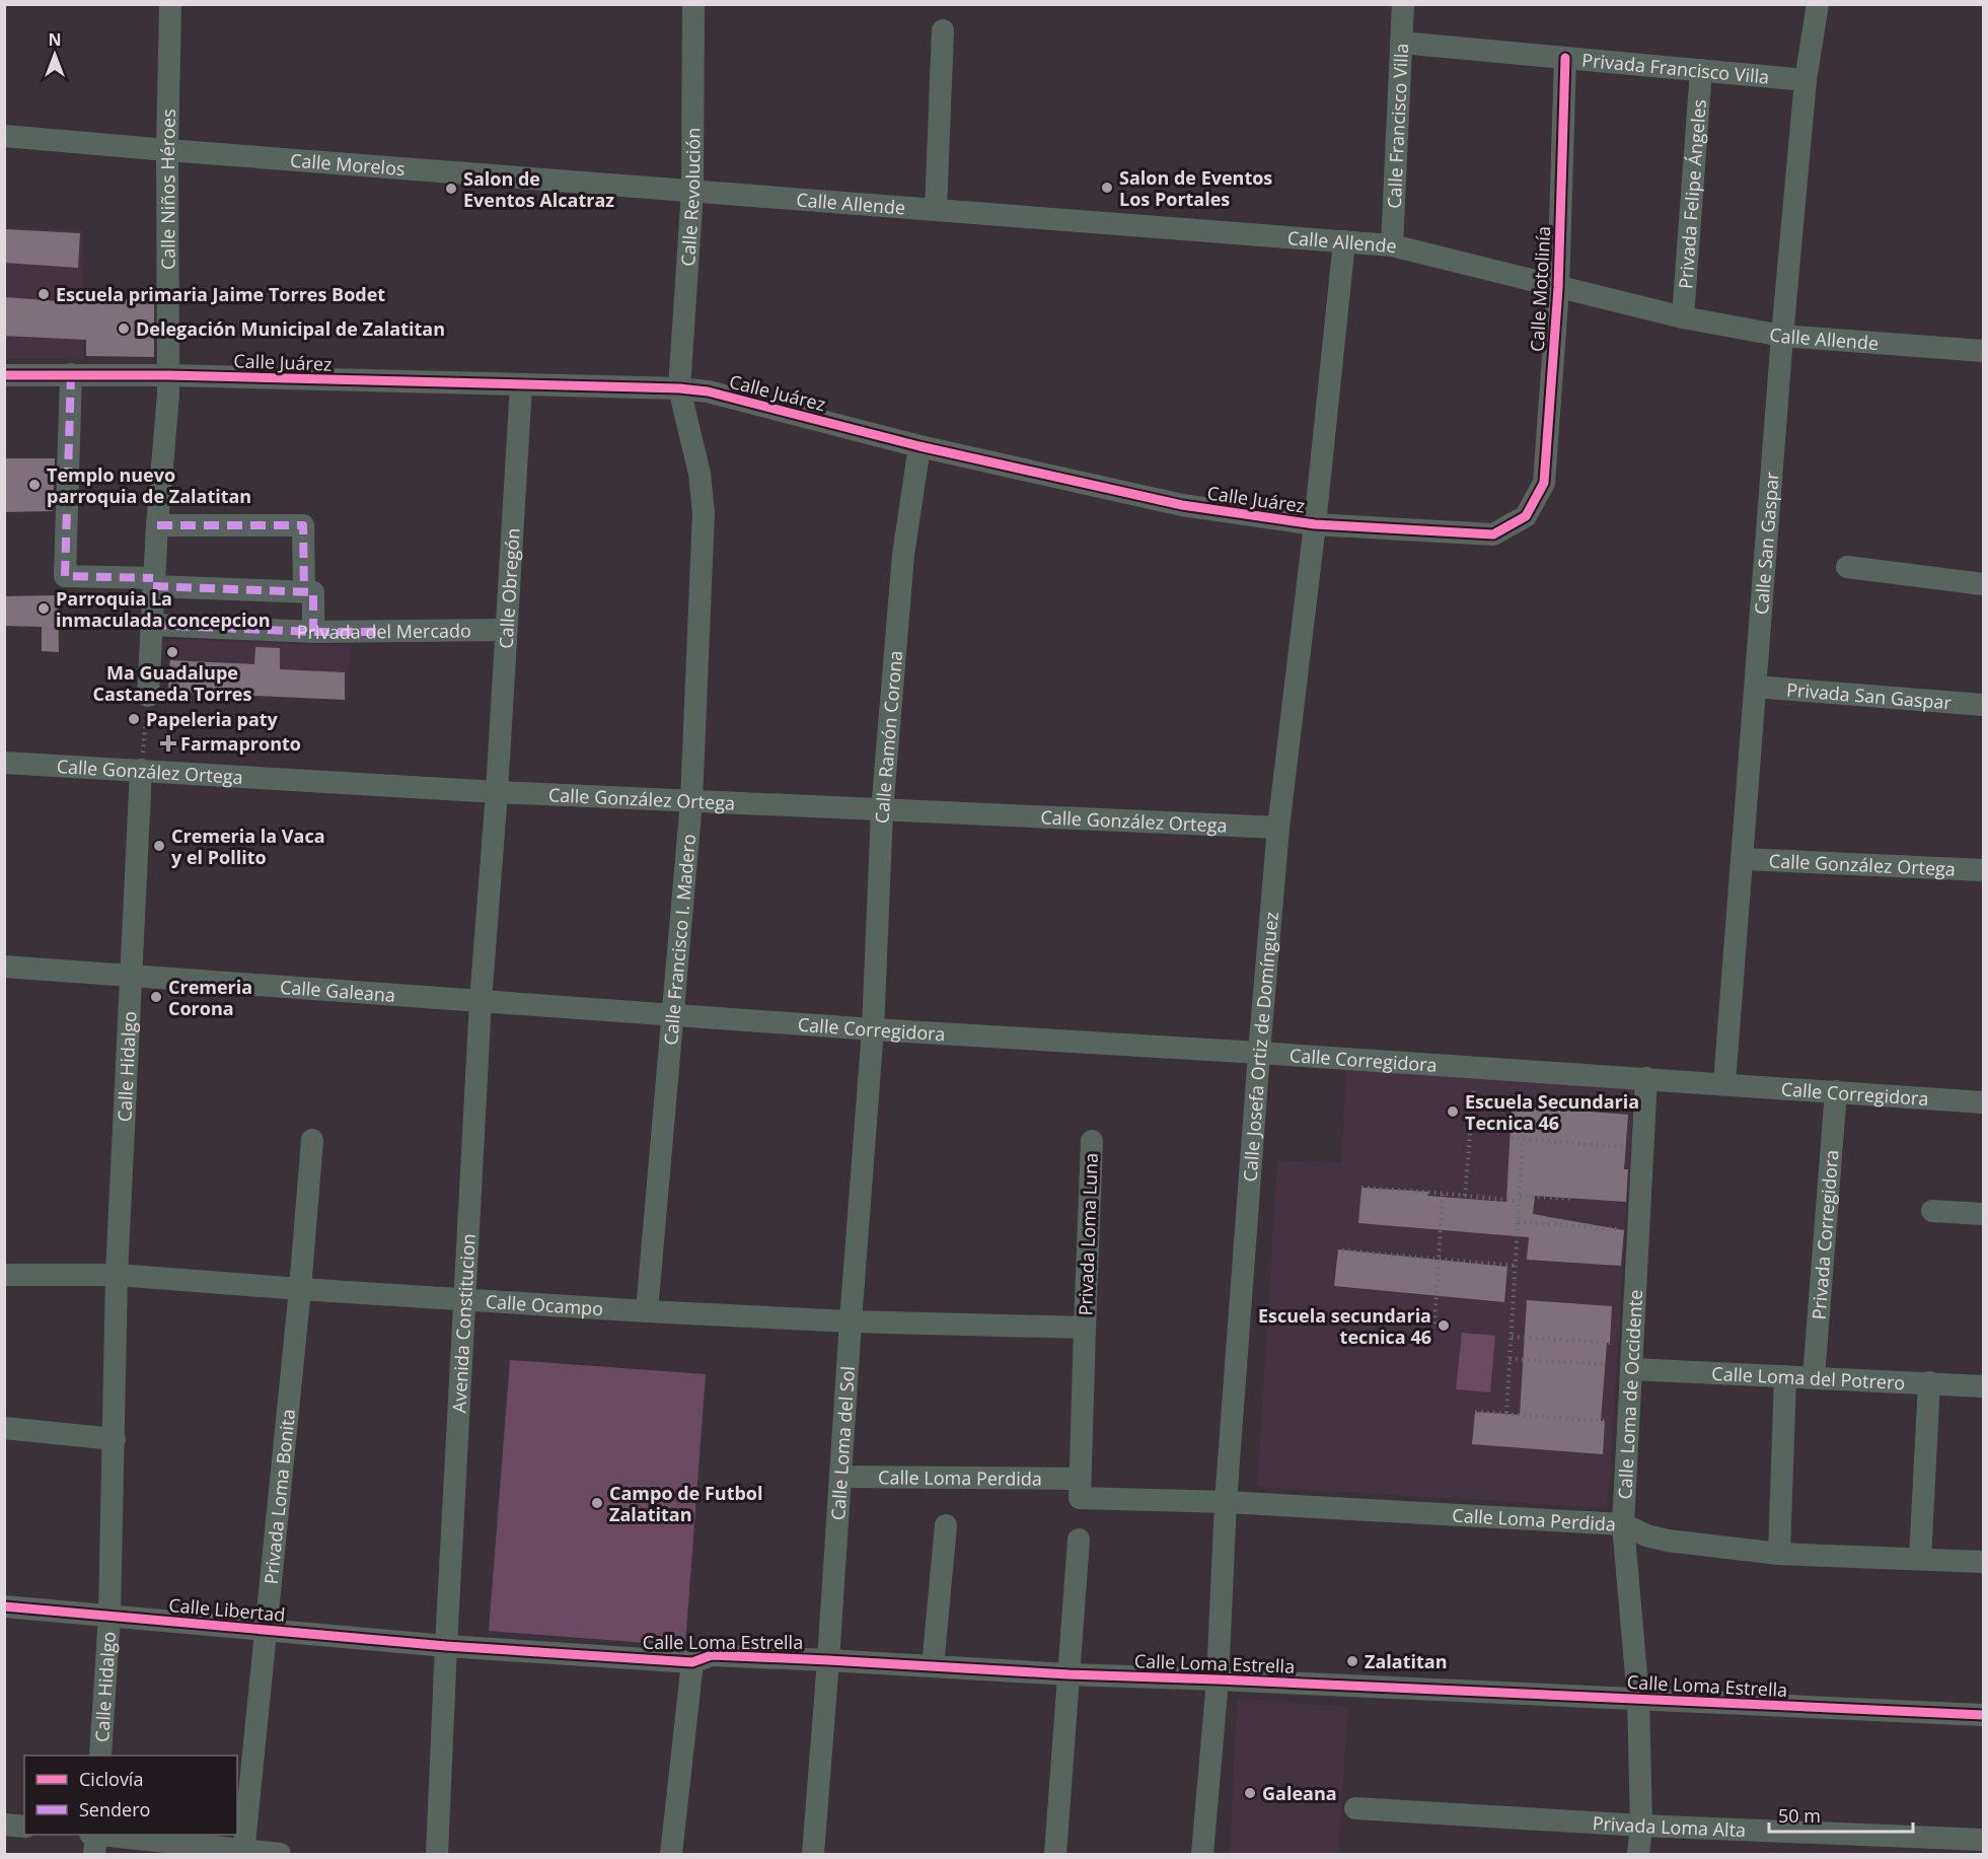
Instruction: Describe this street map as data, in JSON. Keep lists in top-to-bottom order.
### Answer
{
  "streets": {
    "street": [
      "Privada Francisco Villa",
      "Calle Francisco Villa",
      "Calle Morelos",
      "Calle Niños Héroes",
      "Privada Felipe Ángeles",
      "Calle Revolución",
      "Calle Allende",
      "Calle Motolinía",
      "Calle Juárez",
      "Calle San Gaspar",
      "Calle Obregón",
      "Privada del Mercado",
      "Privada San Gaspar",
      "Calle Ramón Corona",
      "Calle González Ortega",
      "Calle Francisco I. Madero",
      "Calle Galeana",
      "Calle Corregidora",
      "Calle Josefa Ortiz de Domínguez",
      "Calle Hidalgo",
      "Privada Loma Luna",
      "Privada Corregidora",
      "Calle Ocampo",
      "Avenida Constitucion",
      "Calle Loma del Potrero",
      "Calle Loma de Occidente",
      "Calle Loma del Sol",
      "Calle Loma Perdida",
      "Privada Loma Bonita",
      "Calle Libertad",
      "Calle Loma Estrella",
      "Privada Loma Alta"
    ]
  },
  "crossings": [
    ["Privada Francisco Villa", "Calle Francisco Villa"],
    ["Privada Francisco Villa", "Privada Felipe Ángeles"],
    ["Privada Francisco Villa", "Calle Motolinía"],
    ["Privada Francisco Villa", "Calle San Gaspar"],
    ["Calle Francisco Villa", "Calle Allende"],
    ["Calle Morelos", "Calle Niños Héroes"],
    ["Calle Morelos", "Calle Revolución"],
    ["Calle Morelos", "Calle Allende"],
    ["Calle Niños Héroes", "Calle Juárez"],
    ["Privada Felipe Ángeles", "Calle Allende"],
    ["Calle Revolución", "Calle Allende"],
    ["Calle Revolución", "Calle Juárez"],
    ["Calle Revolución", "Calle Francisco I. Madero"],
    ["Calle Allende", "Calle Motolinía"],
    ["Calle Allende", "Calle San Gaspar"],
    ["Calle Allende", "Calle Josefa Ortiz de Domínguez"],
    ["Calle Motolinía", "Calle Juárez"],
    ["Calle Juárez", "Calle Obregón"],
    ["Calle Juárez", "Calle Ramón Corona"],
    ["Calle Juárez", "Calle Francisco I. Madero"],
    ["Calle Juárez", "Calle Josefa Ortiz de Domínguez"],
    ["Calle San Gaspar", "Privada San Gaspar"],
    ["Calle San Gaspar", "Calle González Ortega"],
    ["Calle San Gaspar", "Calle Corregidora"],
    ["Calle Obregón", "Privada del Mercado"],
    ["Calle Obregón", "Calle González Ortega"],
    ["Calle Obregón", "Avenida Constitucion"],
    ["Calle Ramón Corona", "Calle González Ortega"],
    ["Calle Ramón Corona", "Calle Corregidora"],
    ["Calle Ramón Corona", "Calle Loma del Sol"],
    ["Calle González Ortega", "Calle Francisco I. Madero"],
    ["Calle González Ortega", "Calle Josefa Ortiz de Domínguez"],
    ["Calle González Ortega", "Calle Hidalgo"],
    ["Calle González Ortega", "Avenida Constitucion"],
    ["Calle Francisco I. Madero", "Calle Galeana"],
    ["Calle Francisco I. Madero", "Calle Corregidora"],
    ["Calle Francisco I. Madero", "Calle Ocampo"],
    ["Calle Galeana", "Calle Corregidora"],
    ["Calle Galeana", "Calle Hidalgo"],
    ["Calle Galeana", "Avenida Constitucion"],
    ["Calle Corregidora", "Calle Josefa Ortiz de Domínguez"],
    ["Calle Corregidora", "Privada Corregidora"],
    ["Calle Corregidora", "Calle Loma de Occidente"],
    ["Calle Corregidora", "Calle Loma del Sol"],
    ["Calle Josefa Ortiz de Domínguez", "Calle Loma Perdida"],
    ["Calle Josefa Ortiz de Domínguez", "Calle Loma Estrella"],
    ["Calle Hidalgo", "Calle Ocampo"],
    ["Calle Hidalgo", "Calle Libertad"],
    ["Privada Loma Luna", "Calle Ocampo"],
    ["Privada Loma Luna", "Calle Loma Perdida"],
    ["Privada Corregidora", "Calle Loma del Potrero"],
    ["Calle Ocampo", "Avenida Constitucion"],
    ["Calle Ocampo", "Calle Loma del Sol"],
    ["Calle Ocampo", "Privada Loma Bonita"],
    ["Avenida Constitucion", "Calle Libertad"],
    ["Avenida Constitucion", "Calle Loma Estrella"],
    ["Calle Loma del Potrero", "Calle Loma de Occidente"],
    ["Calle Loma de Occidente", "Calle Loma Perdida"],
    ["Calle Loma de Occidente", "Calle Loma Estrella"],
    ["Calle Loma de Occidente", "Privada Loma Alta"],
    ["Calle Loma del Sol", "Calle Loma Perdida"],
    ["Calle Loma del Sol", "Calle Loma Estrella"],
    ["Privada Loma Bonita", "Calle Libertad"],
    ["Calle Libertad", "Calle Loma Estrella"]
  ],
  "places": {
    "other": [
      "Salon de Eventos Los Portales",
      "Salon de Eventos Alcatraz",
      "Escuela primaria Jaime Torres Bodet",
      "Delegación Municipal de Zalatitan",
      "Templo nuevo parroquia de Zalatitan",
      "Parroquia La inmaculada concepcion",
      "Ma Guadalupe Castaneda Torres",
      "Papeleria paty",
      "Cremeria la Vaca y el Pollito",
      "Cremeria Corona",
      "Escuela Secundaria Tecnica 46",
      "Escuela secundaria tecnica 46",
      "Campo de Futbol Zalatitan",
      "Zalatitan",
      "Galeana"
    ],
    "health": ["Farmapronto"]
  },
  "legend": ["Ciclovía", "Sendero"],
  "scale_bar": "50 m",
  "north": "top"
}
